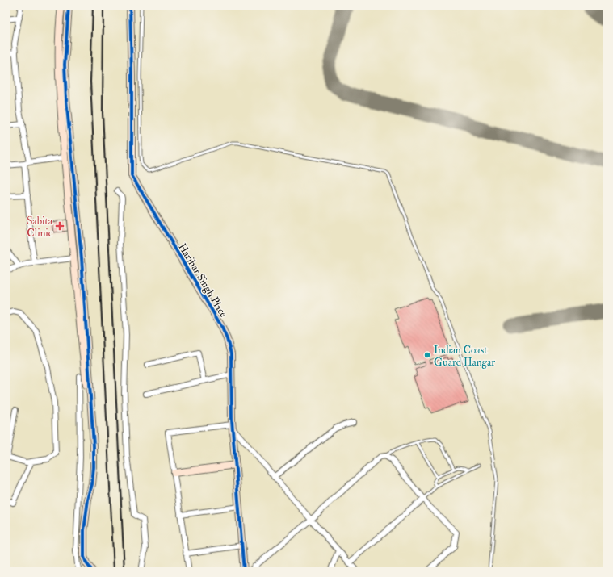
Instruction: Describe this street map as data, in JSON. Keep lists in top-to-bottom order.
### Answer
{
  "streets": {
    "street": ["Harihar Singh Place"]
  },
  "places": {
    "health": ["Sabita Clinic"],
    "other": ["Indian Coast Guard Hangar"]
  }
}
